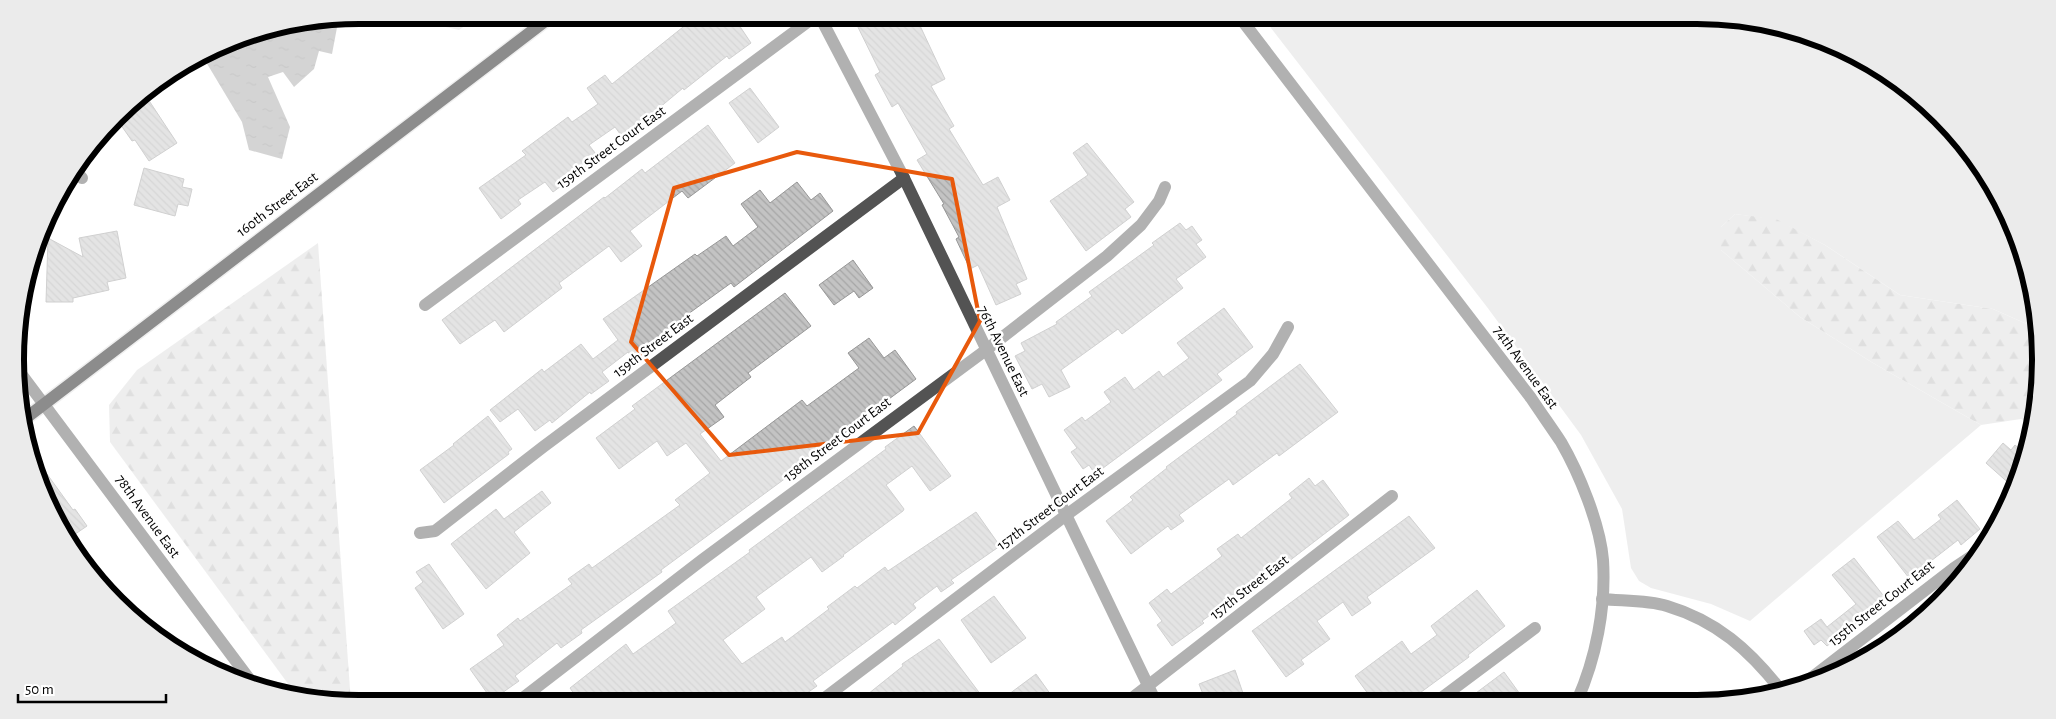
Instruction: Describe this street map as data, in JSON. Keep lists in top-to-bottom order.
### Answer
{
  "streets": {
    "main road": ["160th Street East"],
    "street": [
      "159th Street Court East",
      "159th Street East",
      "76th Avenue East",
      "74th Avenue East",
      "158th Street Court East",
      "157th Street Court East",
      "78th Avenue East",
      "157th Street East",
      "155th Street Court East"
    ]
  },
  "crossings": [
    ["160th Street East", "78th Avenue East"],
    ["159th Street East", "76th Avenue East"],
    ["76th Avenue East", "158th Street Court East"],
    ["76th Avenue East", "157th Street Court East"],
    ["76th Avenue East", "157th Street East"]
  ],
  "scale_bar": "50 m"
}
